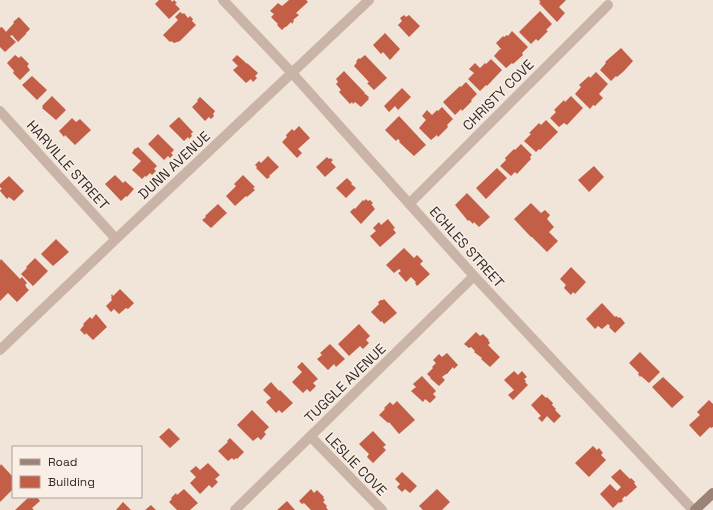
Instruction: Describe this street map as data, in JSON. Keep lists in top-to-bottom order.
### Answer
{
  "streets": {
    "street": [
      "CHRISTY COVE",
      "HARVILLE STREET",
      "DUNN AVENUE",
      "ECHLES STREET",
      "TUGGLE AVENUE",
      "LESLIE COVE"
    ]
  },
  "crossings": [
    ["CHRISTY COVE", "ECHLES STREET"],
    ["HARVILLE STREET", "DUNN AVENUE"],
    ["DUNN AVENUE", "ECHLES STREET"],
    ["ECHLES STREET", "TUGGLE AVENUE"],
    ["TUGGLE AVENUE", "LESLIE COVE"]
  ],
  "legend": ["Road", "Building"]
}
